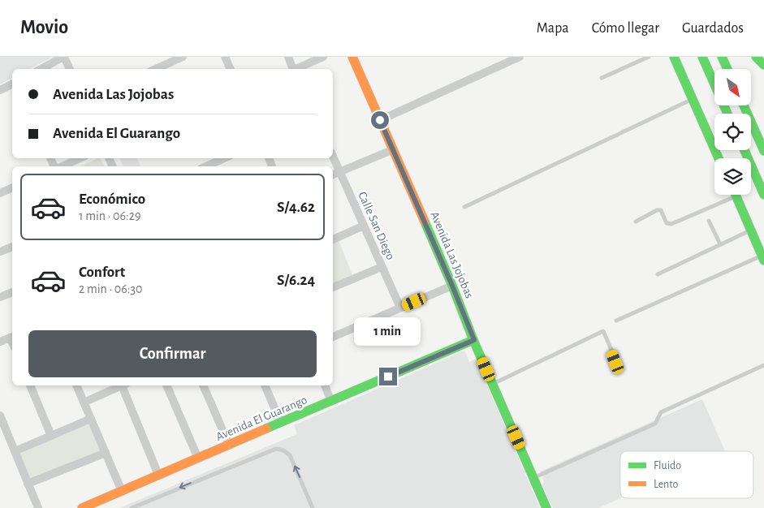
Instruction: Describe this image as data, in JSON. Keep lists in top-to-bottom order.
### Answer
{
  "streets": {
    "main road": ["Avenida Las Jojobas", "Avenida El Guarango"],
    "street": ["Calle San Diego"]
  },
  "crossings": [
    ["Avenida Las Jojobas", "Avenida El Guarango"]
  ],
  "legend": ["Fluido", "Lento"],
  "north": "bottom right",
  "page": {
    "header": "Movio",
    "nav": ["Mapa", "Cómo llegar", "Guardados"],
    "banner": ["Avenida Las Jojobas", "Avenida El Guarango"],
    "list": [
      {
        "name": "Económico",
        "note": "1 min · 06:29",
        "value": "S/4.62"
      },
      {
        "name": "Confort",
        "note": "2 min · 06:30",
        "value": "S/6.24"
      }
    ],
    "bubble": "1 min",
    "buttons": "Confirmar"
  }
}
